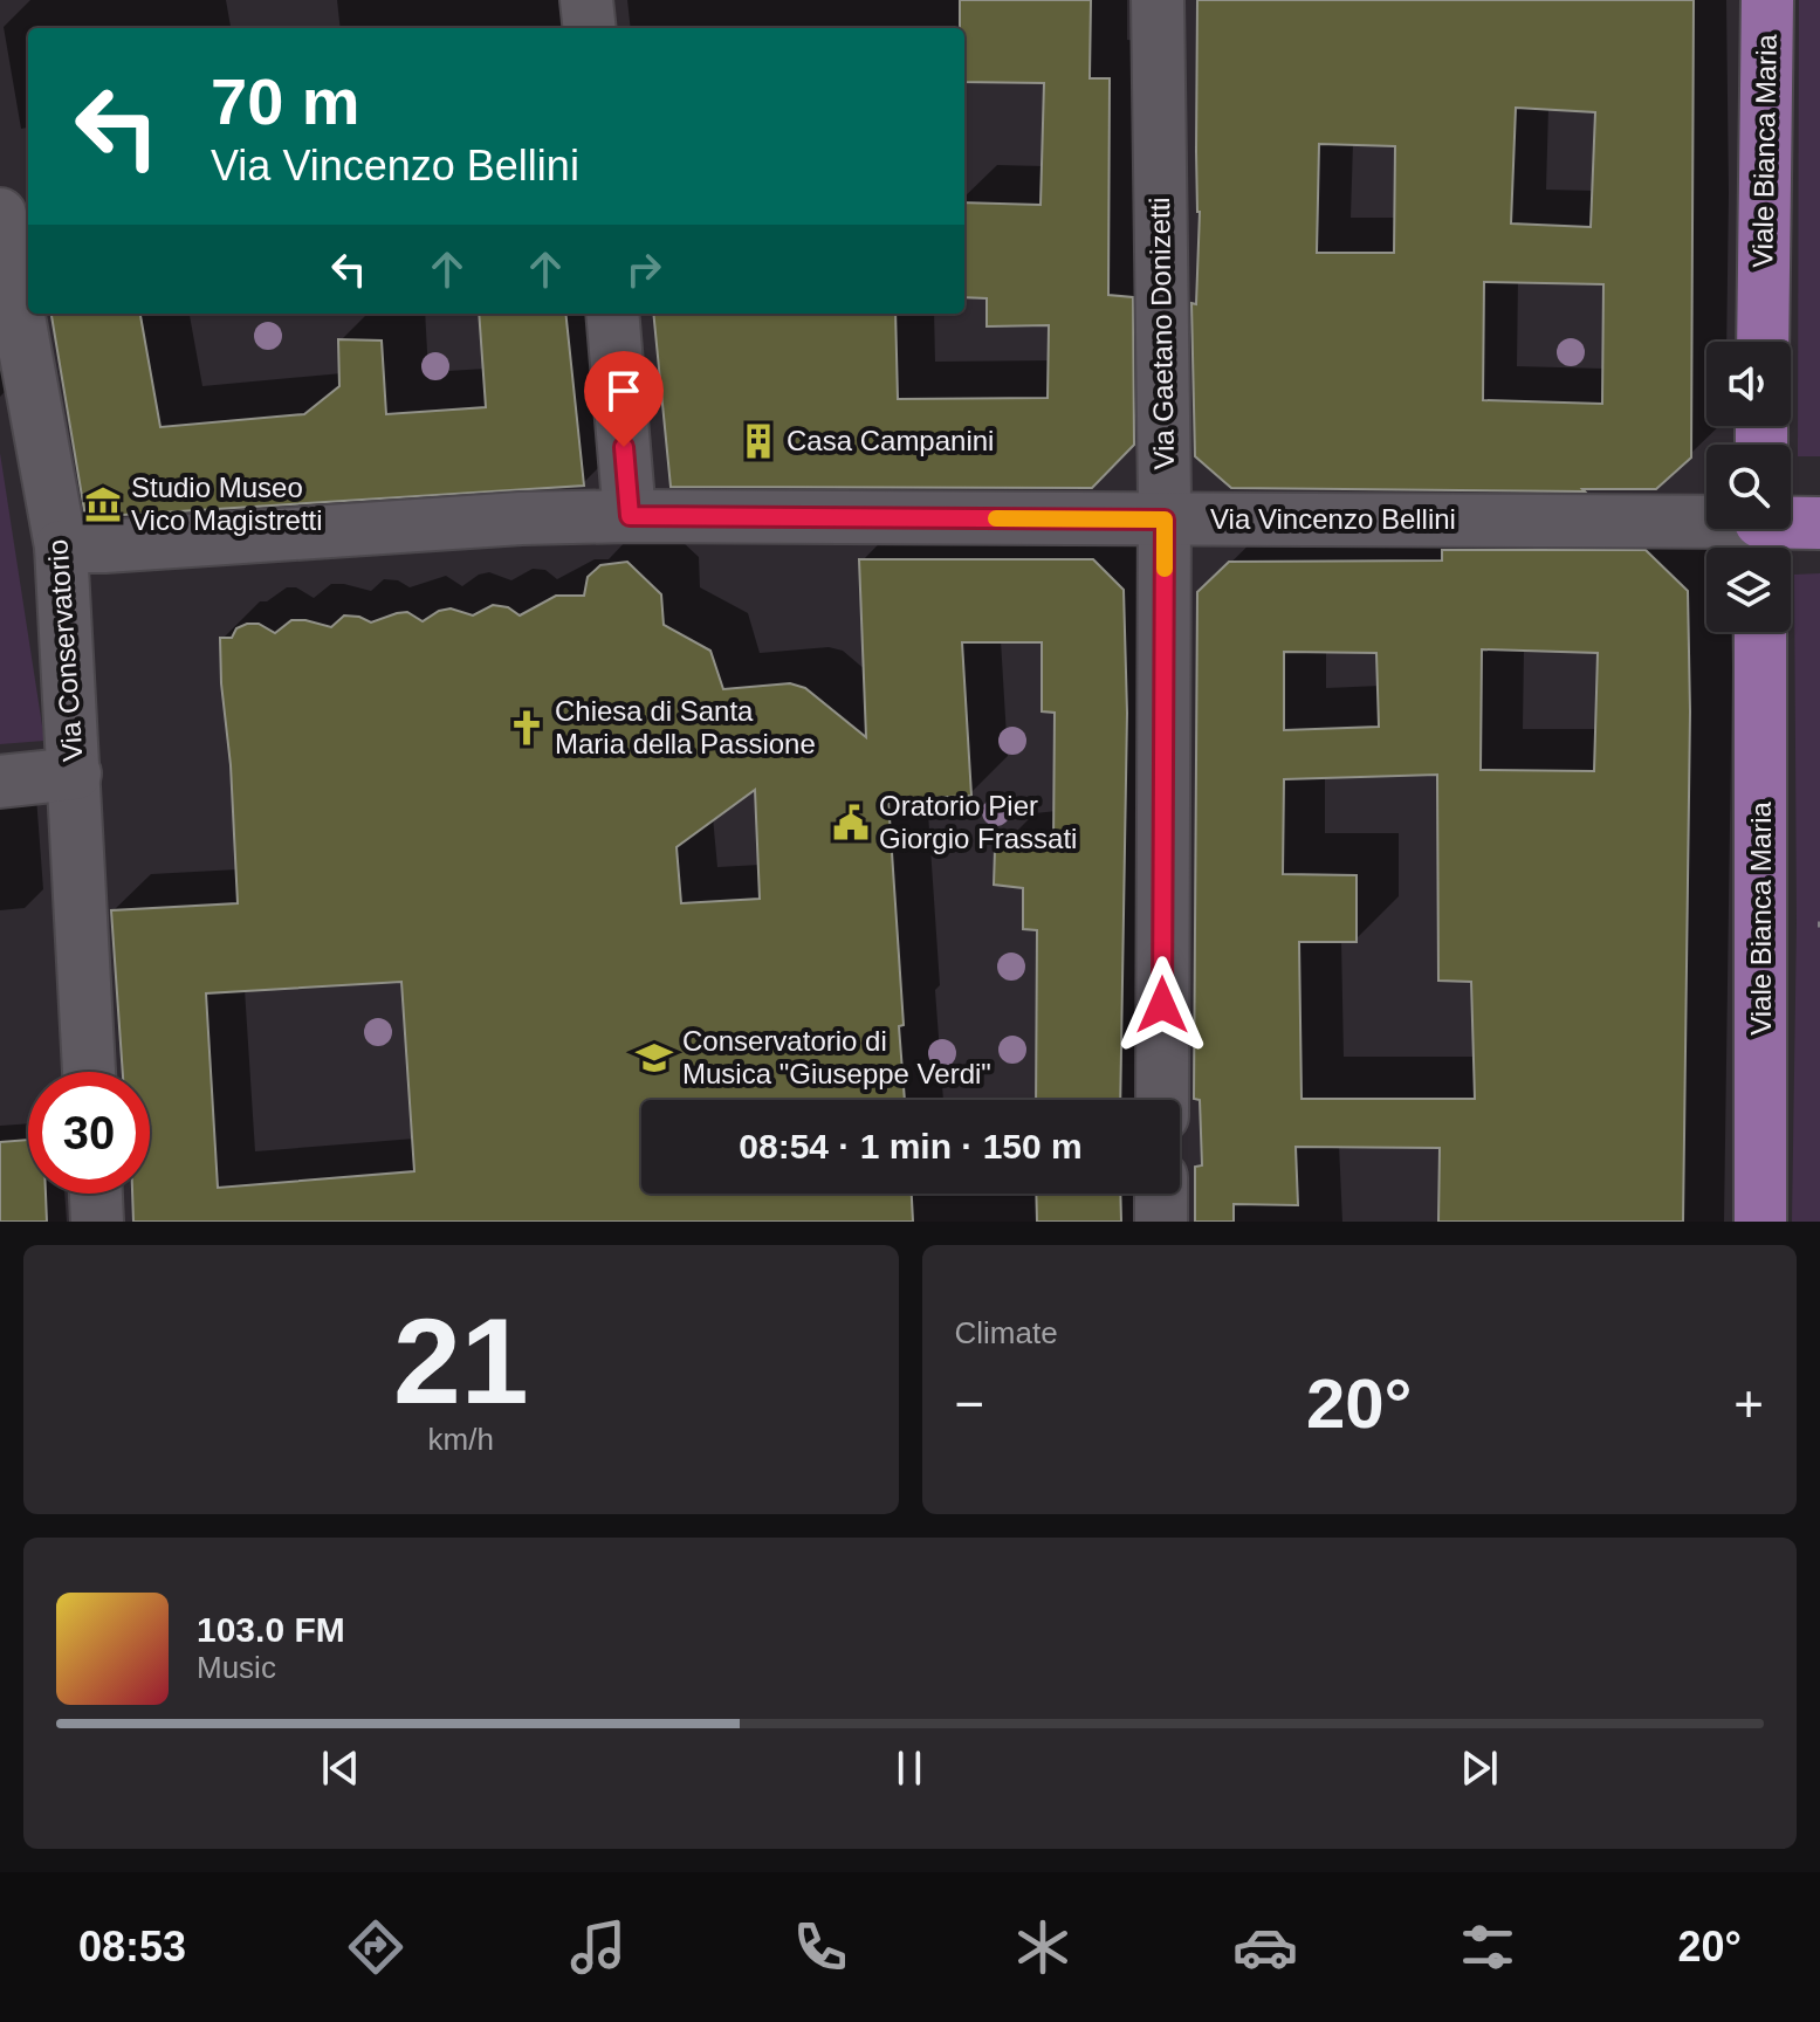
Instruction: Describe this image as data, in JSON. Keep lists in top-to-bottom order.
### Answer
{
  "streets": {
    "main road": ["Viale Bianca Maria", "Via Vincenzo Bellini"],
    "street": ["Via Gaetano Donizetti", "Via Conservatorio"]
  },
  "crossings": [
    ["Via Gaetano Donizetti", "Via Vincenzo Bellini"],
    ["Via Vincenzo Bellini", "Via Conservatorio"]
  ],
  "places": {
    "building": ["Casa Campanini"],
    "museum": ["Studio Museo Vico Magistretti"],
    "church": ["Chiesa di Santa Maria della Passione"],
    "public building": ["Oratorio Pier Giorgio Frassati"],
    "school or university": ["Conservatorio di Musica \"Giuseppe Verdi\""]
  },
  "page": {
    "turn": ["70 m", "Via Vincenzo Bellini"],
    "limit": "30",
    "trip": "08:54 · 1 min · 150 m",
    "tile": [
      ["21", "km/h"],
      "Climate"
    ],
    "heat": ["−", "20°", "+"],
    "song": ["103.0 FM", "Music"],
    "tabs": ["08:53", "20°"]
  }
}
